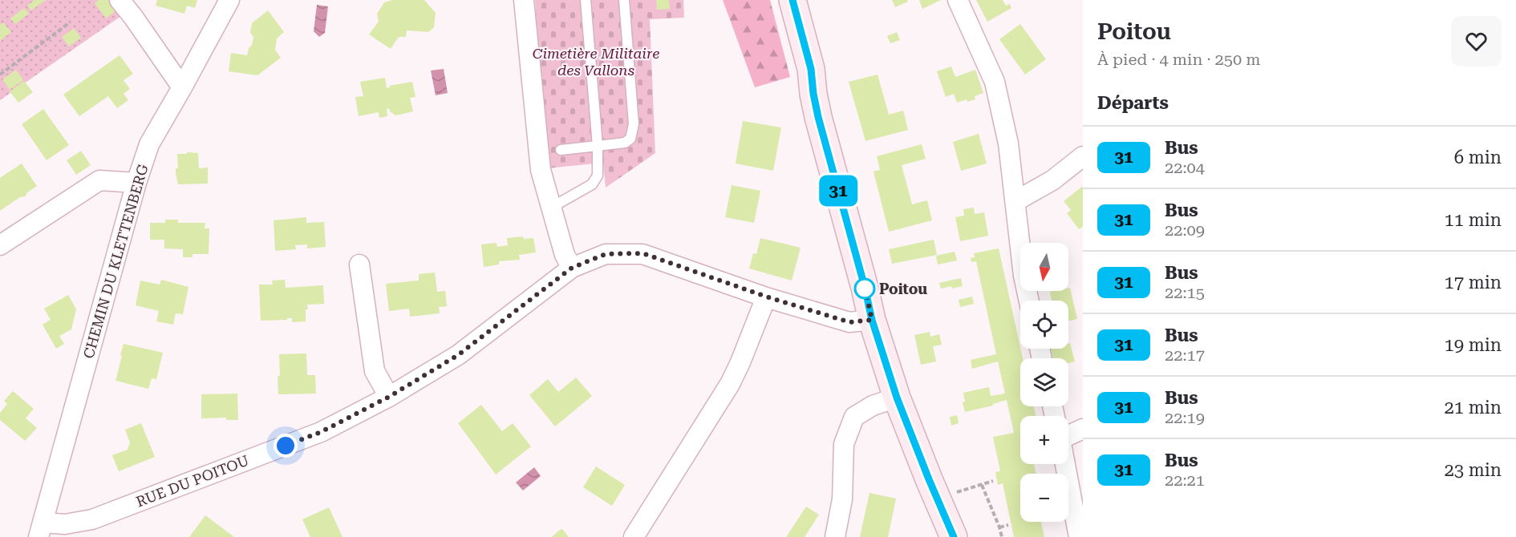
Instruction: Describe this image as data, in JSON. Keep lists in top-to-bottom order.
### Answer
{
  "streets": {
    "street": ["CHEMIN DU KLETTENBERG", "RUE DU POITOU"]
  },
  "crossings": [
    ["CHEMIN DU KLETTENBERG", "RUE DU POITOU"]
  ],
  "parks": ["Cimetière Militaire des Vallons"],
  "places": ["Poitou"],
  "lines": ["bus line 31"],
  "north": "bottom",
  "page": {
    "on_map": "31",
    "heading": [
      ["Poitou", "À pied · 4 min · 250 m"],
      "Départs"
    ],
    "list": [
      {
        "mark": "31",
        "name": "Bus",
        "note": "22:04",
        "value": "6 min"
      },
      {
        "mark": "31",
        "name": "Bus",
        "note": "22:09",
        "value": "11 min"
      },
      {
        "mark": "31",
        "name": "Bus",
        "note": "22:15",
        "value": "17 min"
      },
      {
        "mark": "31",
        "name": "Bus",
        "note": "22:17",
        "value": "19 min"
      },
      {
        "mark": "31",
        "name": "Bus",
        "note": "22:19",
        "value": "21 min"
      },
      {
        "mark": "31",
        "name": "Bus",
        "note": "22:21",
        "value": "23 min"
      }
    ],
    "map_buttons": ["+", "−"]
  }
}
